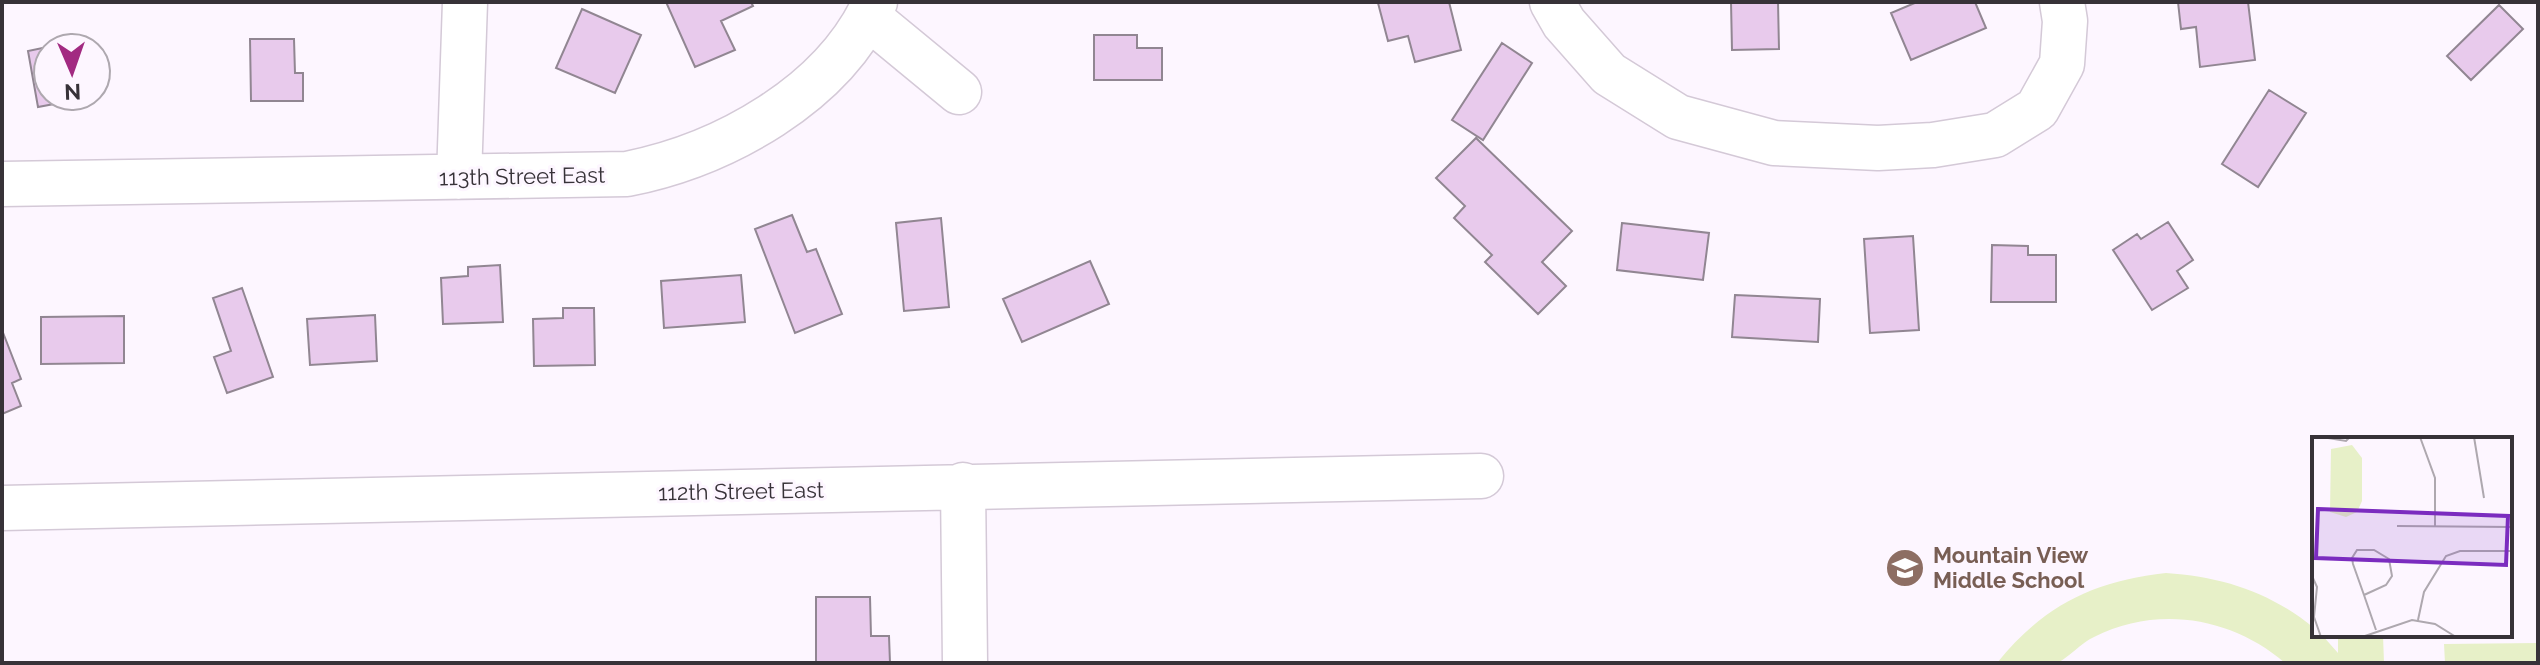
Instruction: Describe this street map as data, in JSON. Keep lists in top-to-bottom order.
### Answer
{
  "streets": {
    "street": ["113th Street East", "112th Street East"]
  },
  "places": {
    "school or university": ["Mountain View Middle School"]
  },
  "north": "bottom"
}
